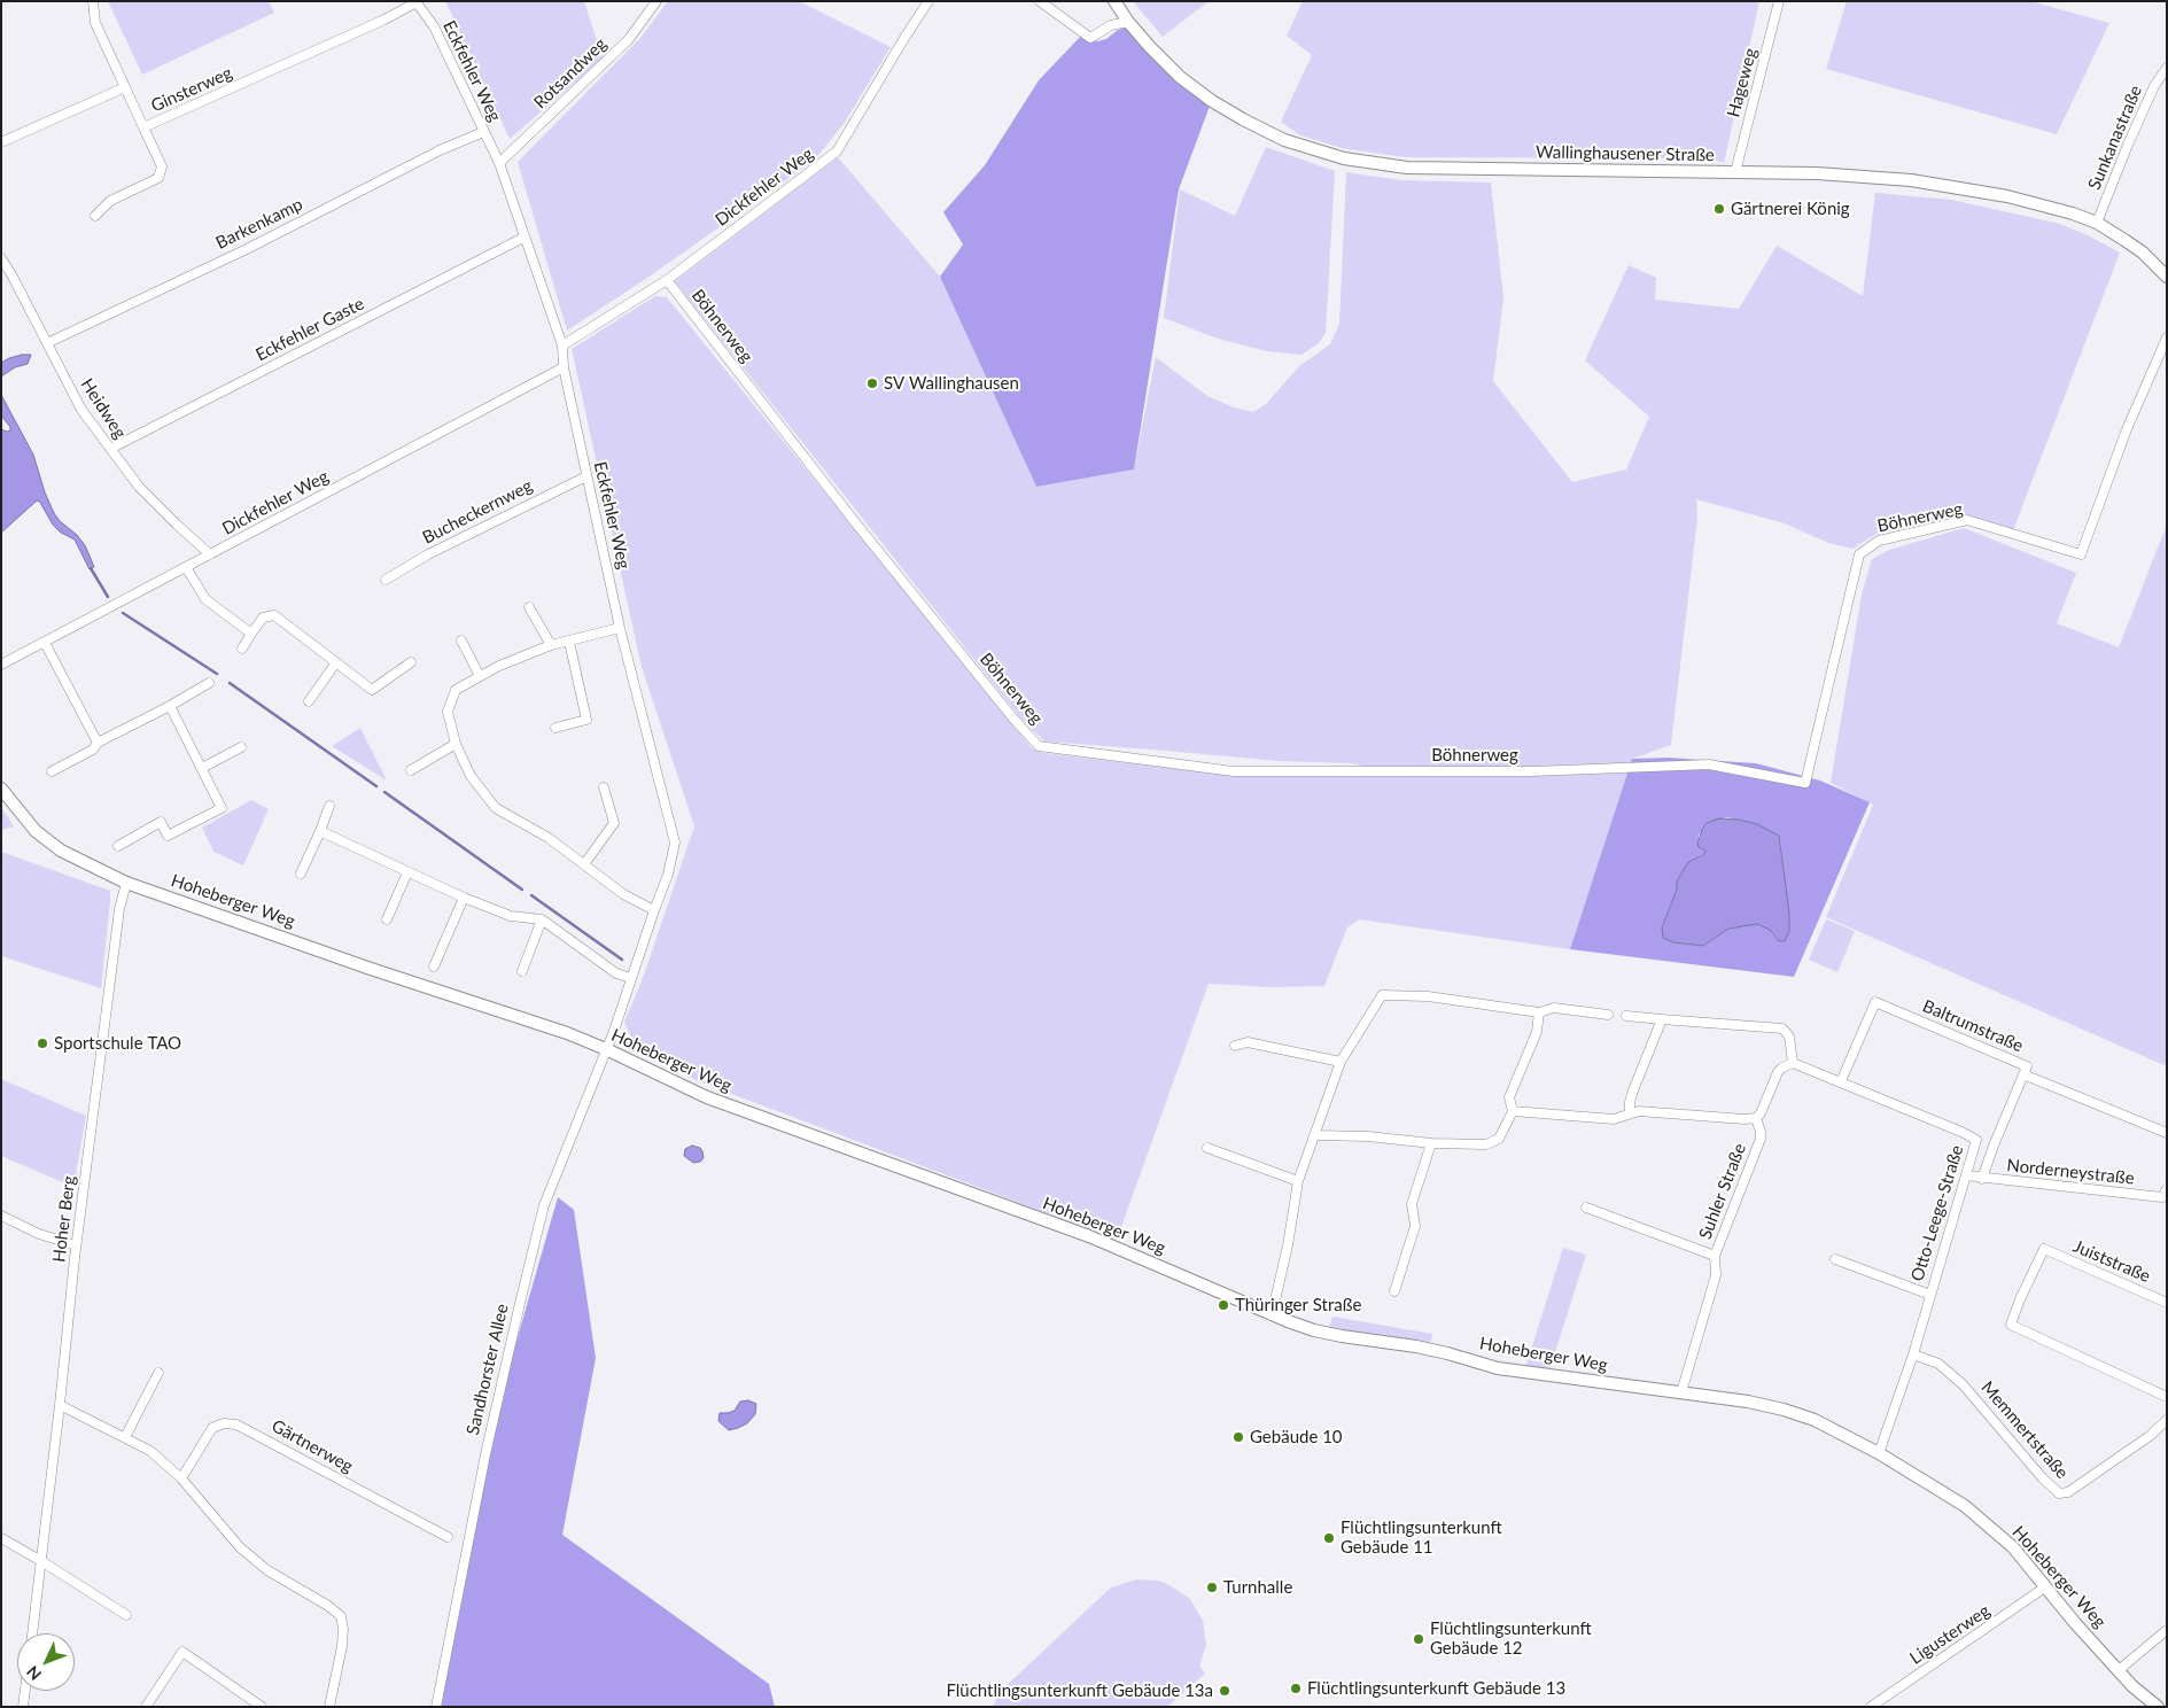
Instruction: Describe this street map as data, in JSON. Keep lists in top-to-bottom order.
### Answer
{
  "streets": {
    "street": [
      "Eckfehler Weg",
      "Rotsandweg",
      "Hageweg",
      "Ginsterweg",
      "Sunkanastraße",
      "Wallinghausener Straße",
      "Dickfehler Weg",
      "Barkenkamp",
      "Böhnerweg",
      "Eckfehler Gaste",
      "Heidweg",
      "Bucheckernweg",
      "Hoheberger Weg",
      "Baltrumstraße",
      "Norderneystraße",
      "Suhler Straße",
      "Otto-Leege-Straße",
      "Hoher Berg",
      "Juiststraße",
      "Sandhorster Allee",
      "Memmertstraße",
      "Gärtnerweg",
      "Ligusterweg"
    ]
  },
  "crossings": [
    ["Eckfehler Weg", "Rotsandweg"],
    ["Eckfehler Weg", "Ginsterweg"],
    ["Eckfehler Weg", "Dickfehler Weg"],
    ["Eckfehler Weg", "Barkenkamp"],
    ["Eckfehler Weg", "Eckfehler Gaste"],
    ["Eckfehler Weg", "Bucheckernweg"],
    ["Eckfehler Weg", "Hoheberger Weg"],
    ["Eckfehler Weg", "Sandhorster Allee"],
    ["Hageweg", "Wallinghausener Straße"],
    ["Sunkanastraße", "Wallinghausener Straße"],
    ["Dickfehler Weg", "Böhnerweg"],
    ["Dickfehler Weg", "Heidweg"],
    ["Barkenkamp", "Heidweg"],
    ["Eckfehler Gaste", "Heidweg"],
    ["Hoheberger Weg", "Suhler Straße"],
    ["Hoheberger Weg", "Otto-Leege-Straße"],
    ["Hoheberger Weg", "Hoher Berg"],
    ["Hoheberger Weg", "Sandhorster Allee"],
    ["Hoheberger Weg", "Ligusterweg"],
    ["Baltrumstraße", "Norderneystraße"],
    ["Baltrumstraße", "Otto-Leege-Straße"],
    ["Norderneystraße", "Otto-Leege-Straße"],
    ["Otto-Leege-Straße", "Memmertstraße"]
  ],
  "places": [
    "Gärtnerei König",
    "SV Wallinghausen",
    "Sportschule TAO",
    "Thüringer Straße",
    "Gebäude 10",
    "Flüchtlingsunterkunft Gebäude 11",
    "Turnhalle",
    "Flüchtlingsunterkunft Gebäude 12",
    "Flüchtlingsunterkunft Gebäude 13",
    "Flüchtlingsunterkunft Gebäude 13a"
  ],
  "north": "bottom left"
}
